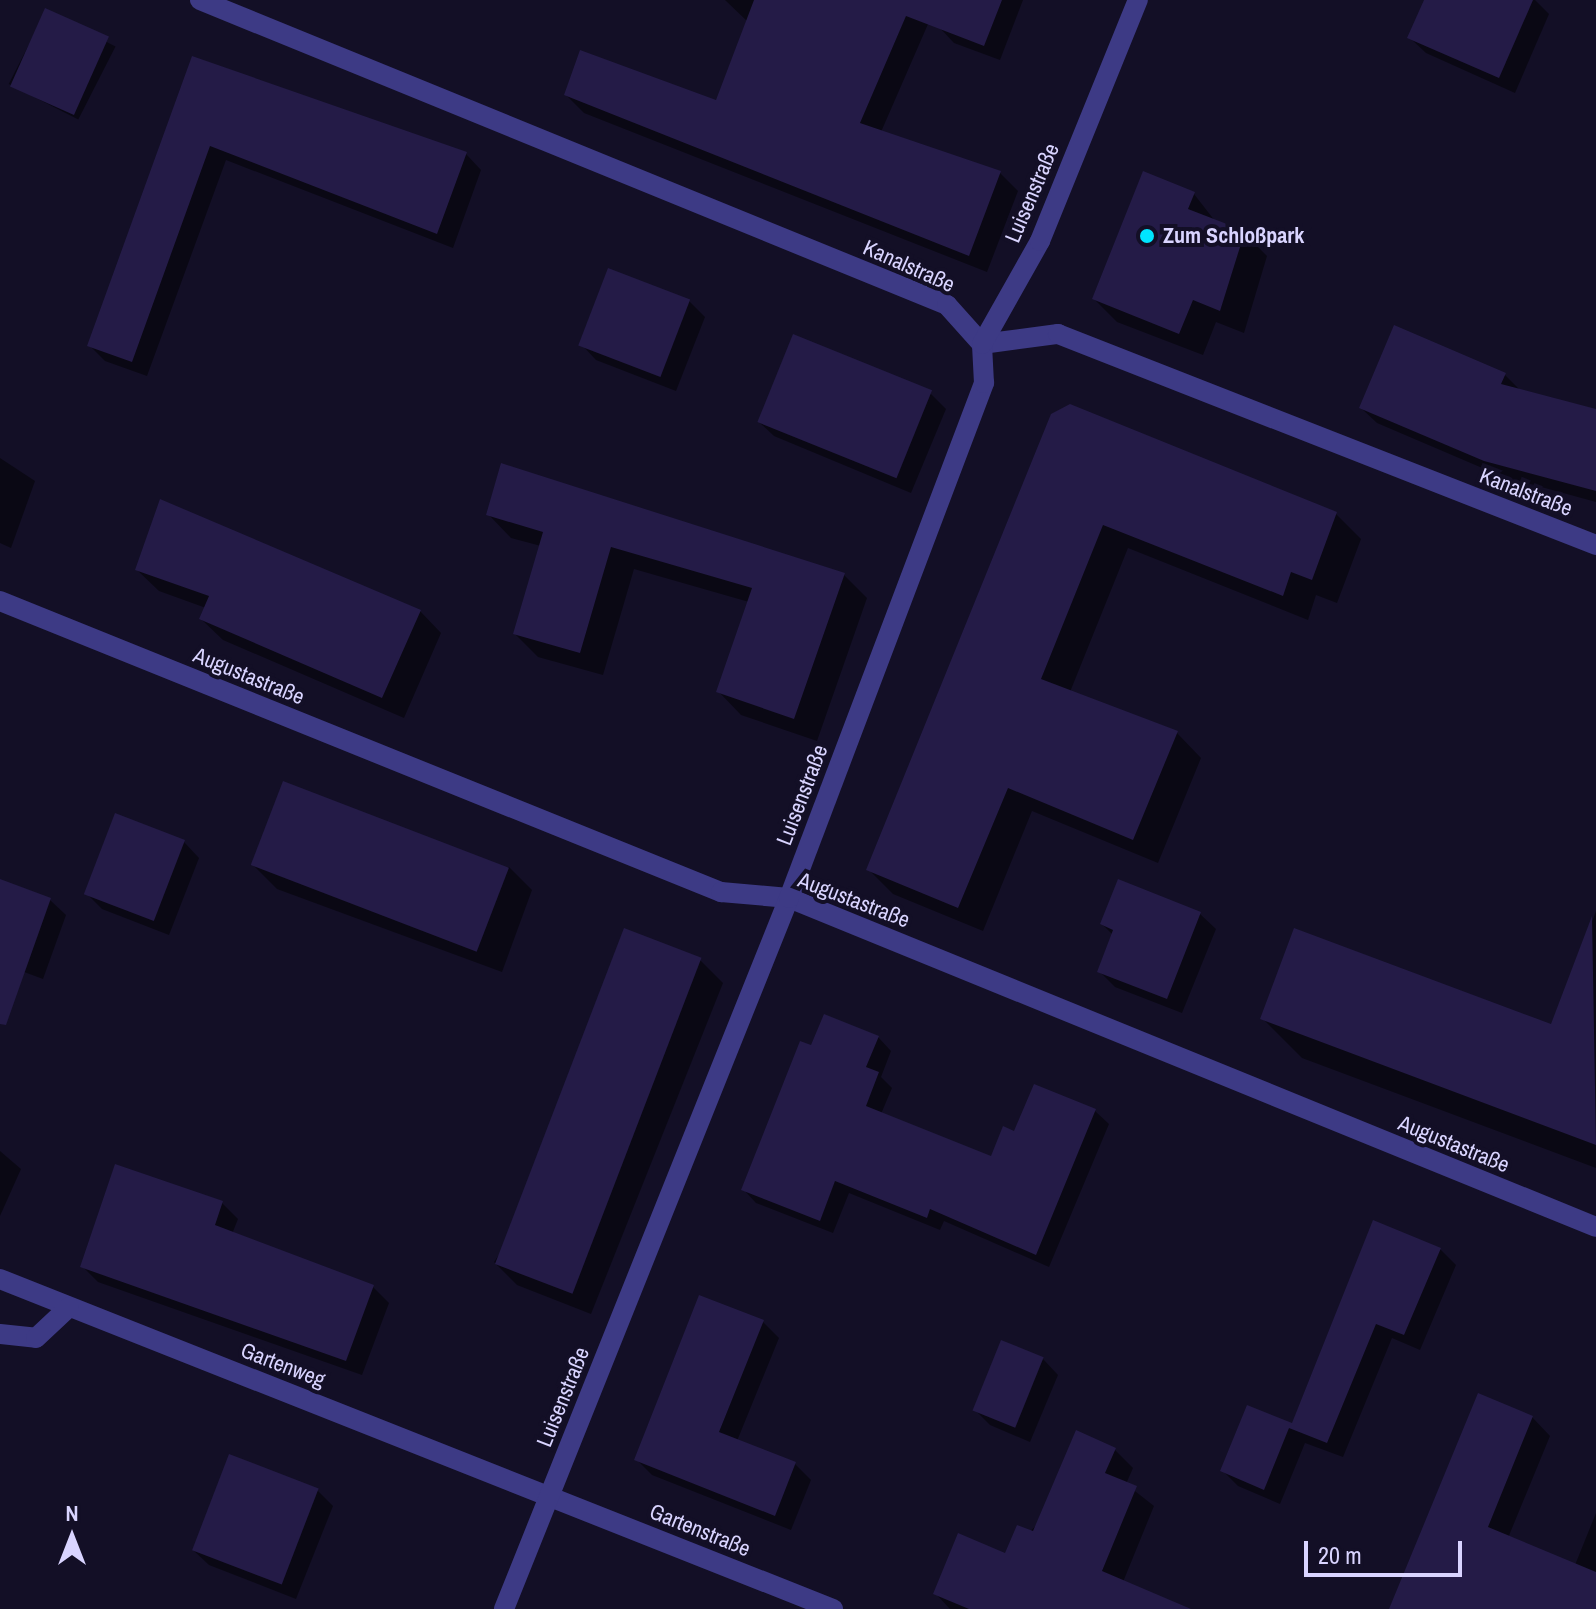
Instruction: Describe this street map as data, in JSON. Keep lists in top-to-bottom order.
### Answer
{
  "streets": {
    "street": [
      "Luisenstraße",
      "Kanalstraße",
      "Augustastraße",
      "Gartenweg",
      "Gartenstraße"
    ]
  },
  "crossings": [
    ["Luisenstraße", "Kanalstraße"],
    ["Luisenstraße", "Augustastraße"],
    ["Luisenstraße", "Gartenweg"],
    ["Luisenstraße", "Gartenstraße"],
    ["Gartenweg", "Gartenstraße"]
  ],
  "places": ["Zum Schloßpark"],
  "scale_bar": "20 m",
  "north": "top"
}
